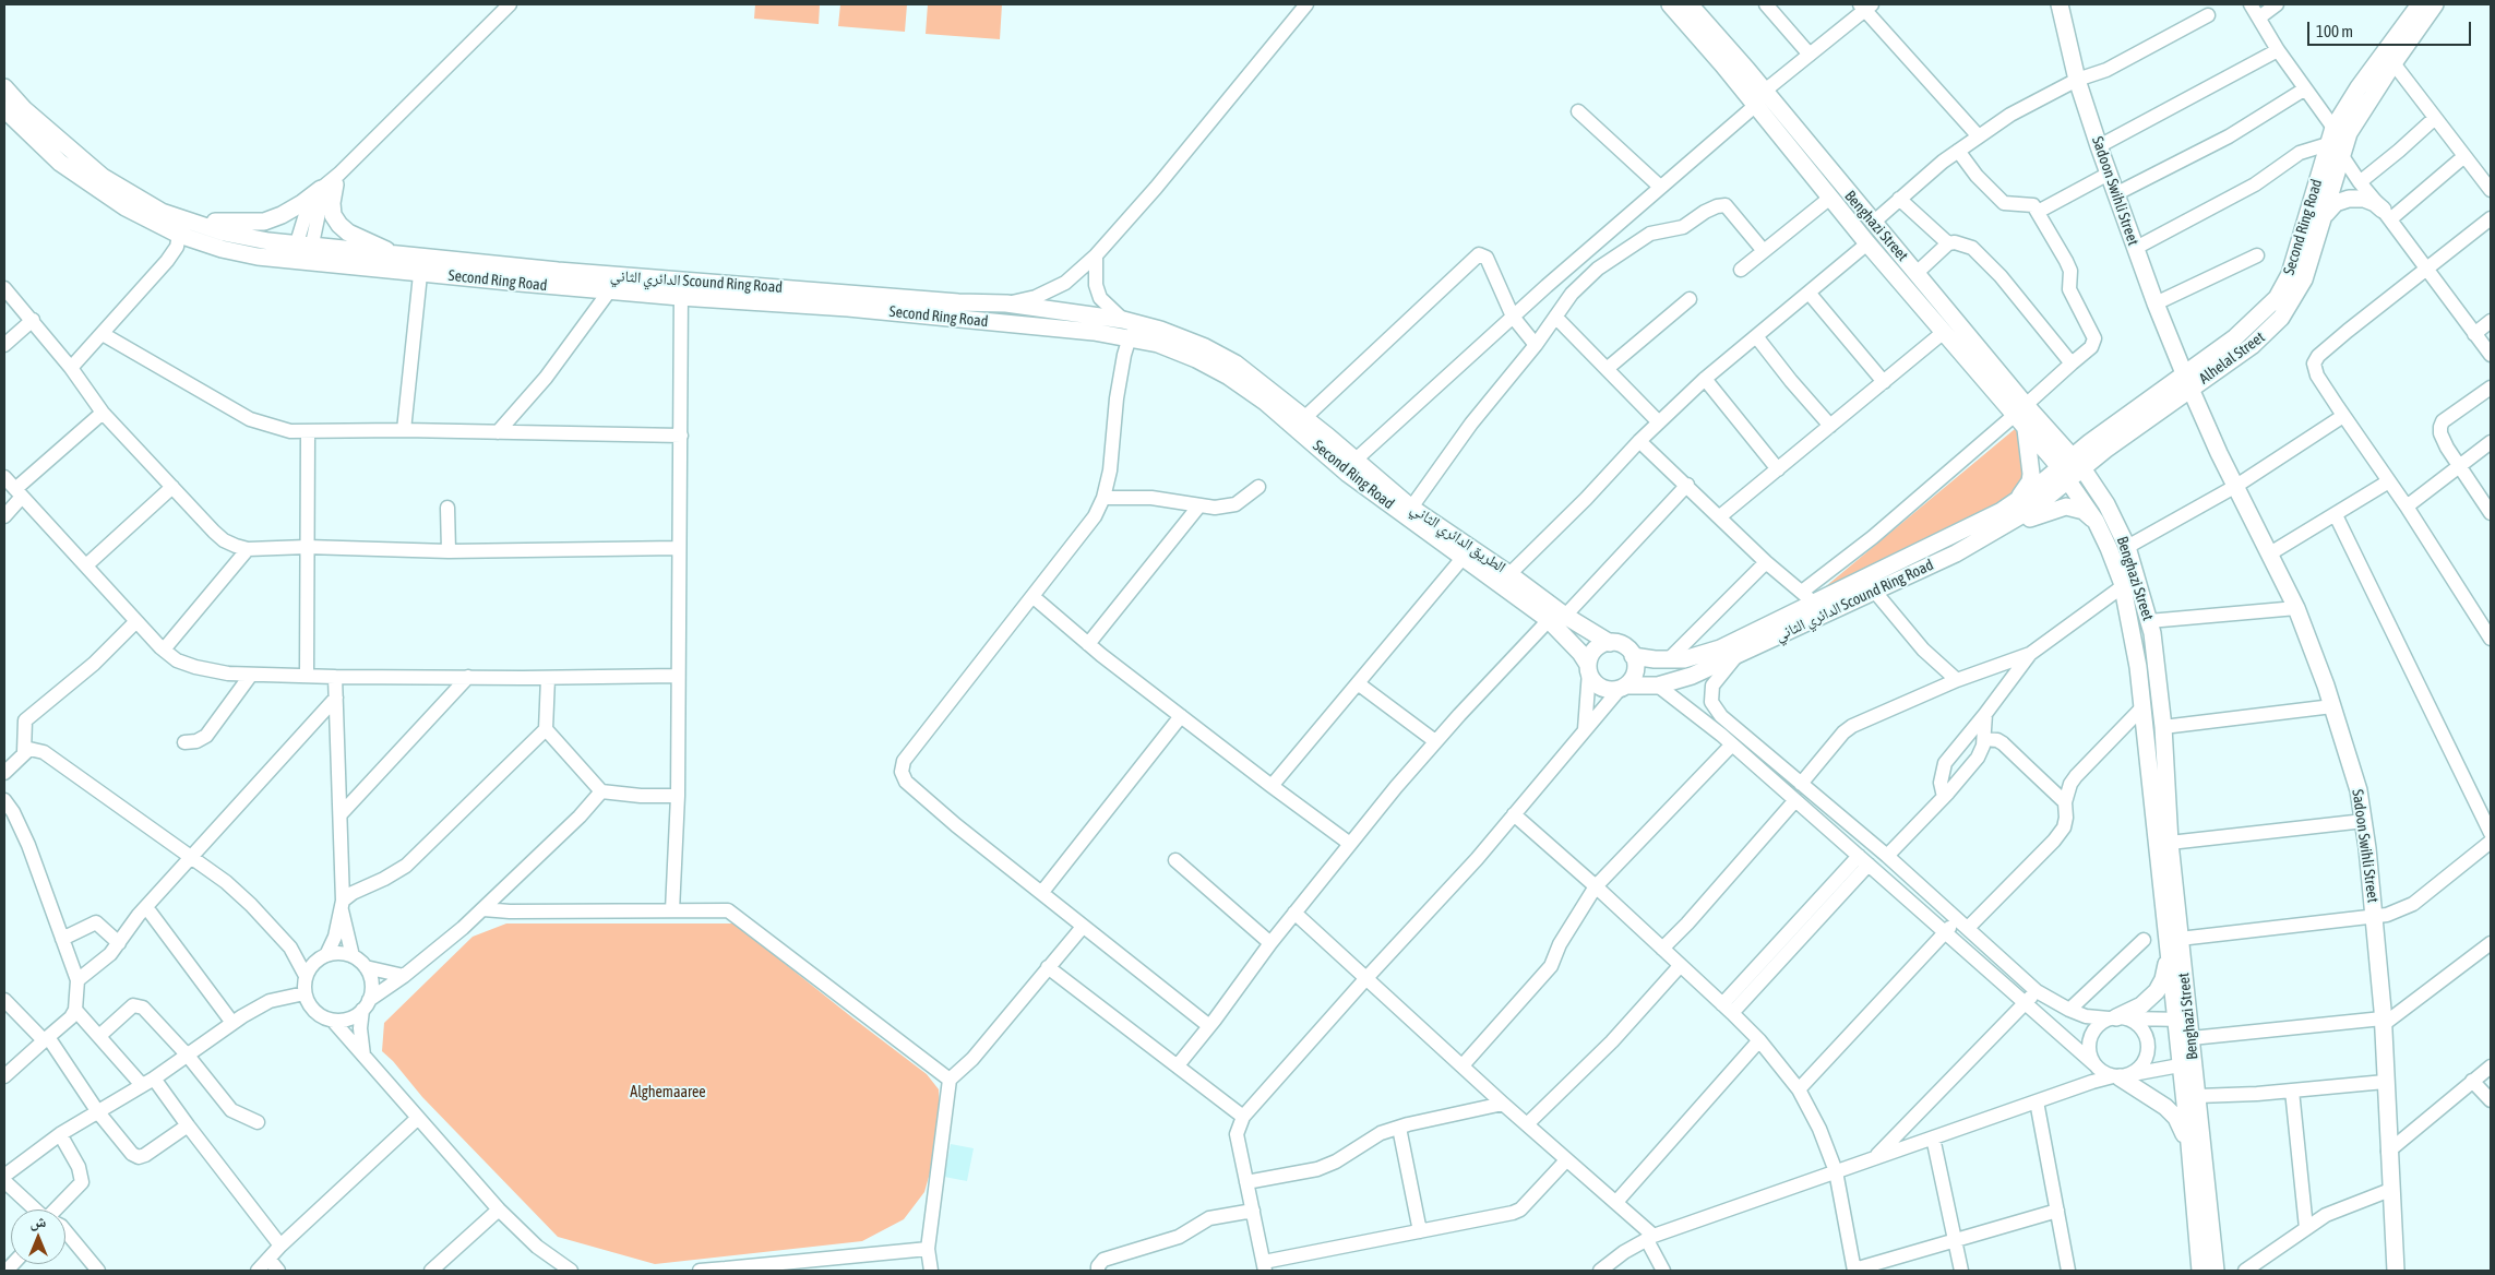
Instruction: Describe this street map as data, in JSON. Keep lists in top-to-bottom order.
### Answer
{
  "streets": {
    "main road": [
      "Sadoon Swihli Street",
      "Benghazi Street",
      "Second Ring Road",
      "الدائري الثاني Scound Ring Road",
      "Alhelal Street",
      "الطريق الدائري الثاني"
    ]
  },
  "crossings": [
    ["Sadoon Swihli Street", "Second Ring Road"],
    ["Sadoon Swihli Street", "Alhelal Street"],
    ["Benghazi Street", "Second Ring Road"],
    ["Benghazi Street", "الدائري الثاني Scound Ring Road"],
    ["Second Ring Road", "الدائري الثاني Scound Ring Road"],
    ["Second Ring Road", "Alhelal Street"],
    ["Second Ring Road", "الطريق الدائري الثاني"],
    ["الدائري الثاني Scound Ring Road", "الطريق الدائري الثاني"]
  ],
  "parks": ["Alghemaaree"],
  "scale_bar": "100 m",
  "north": "top"
}
